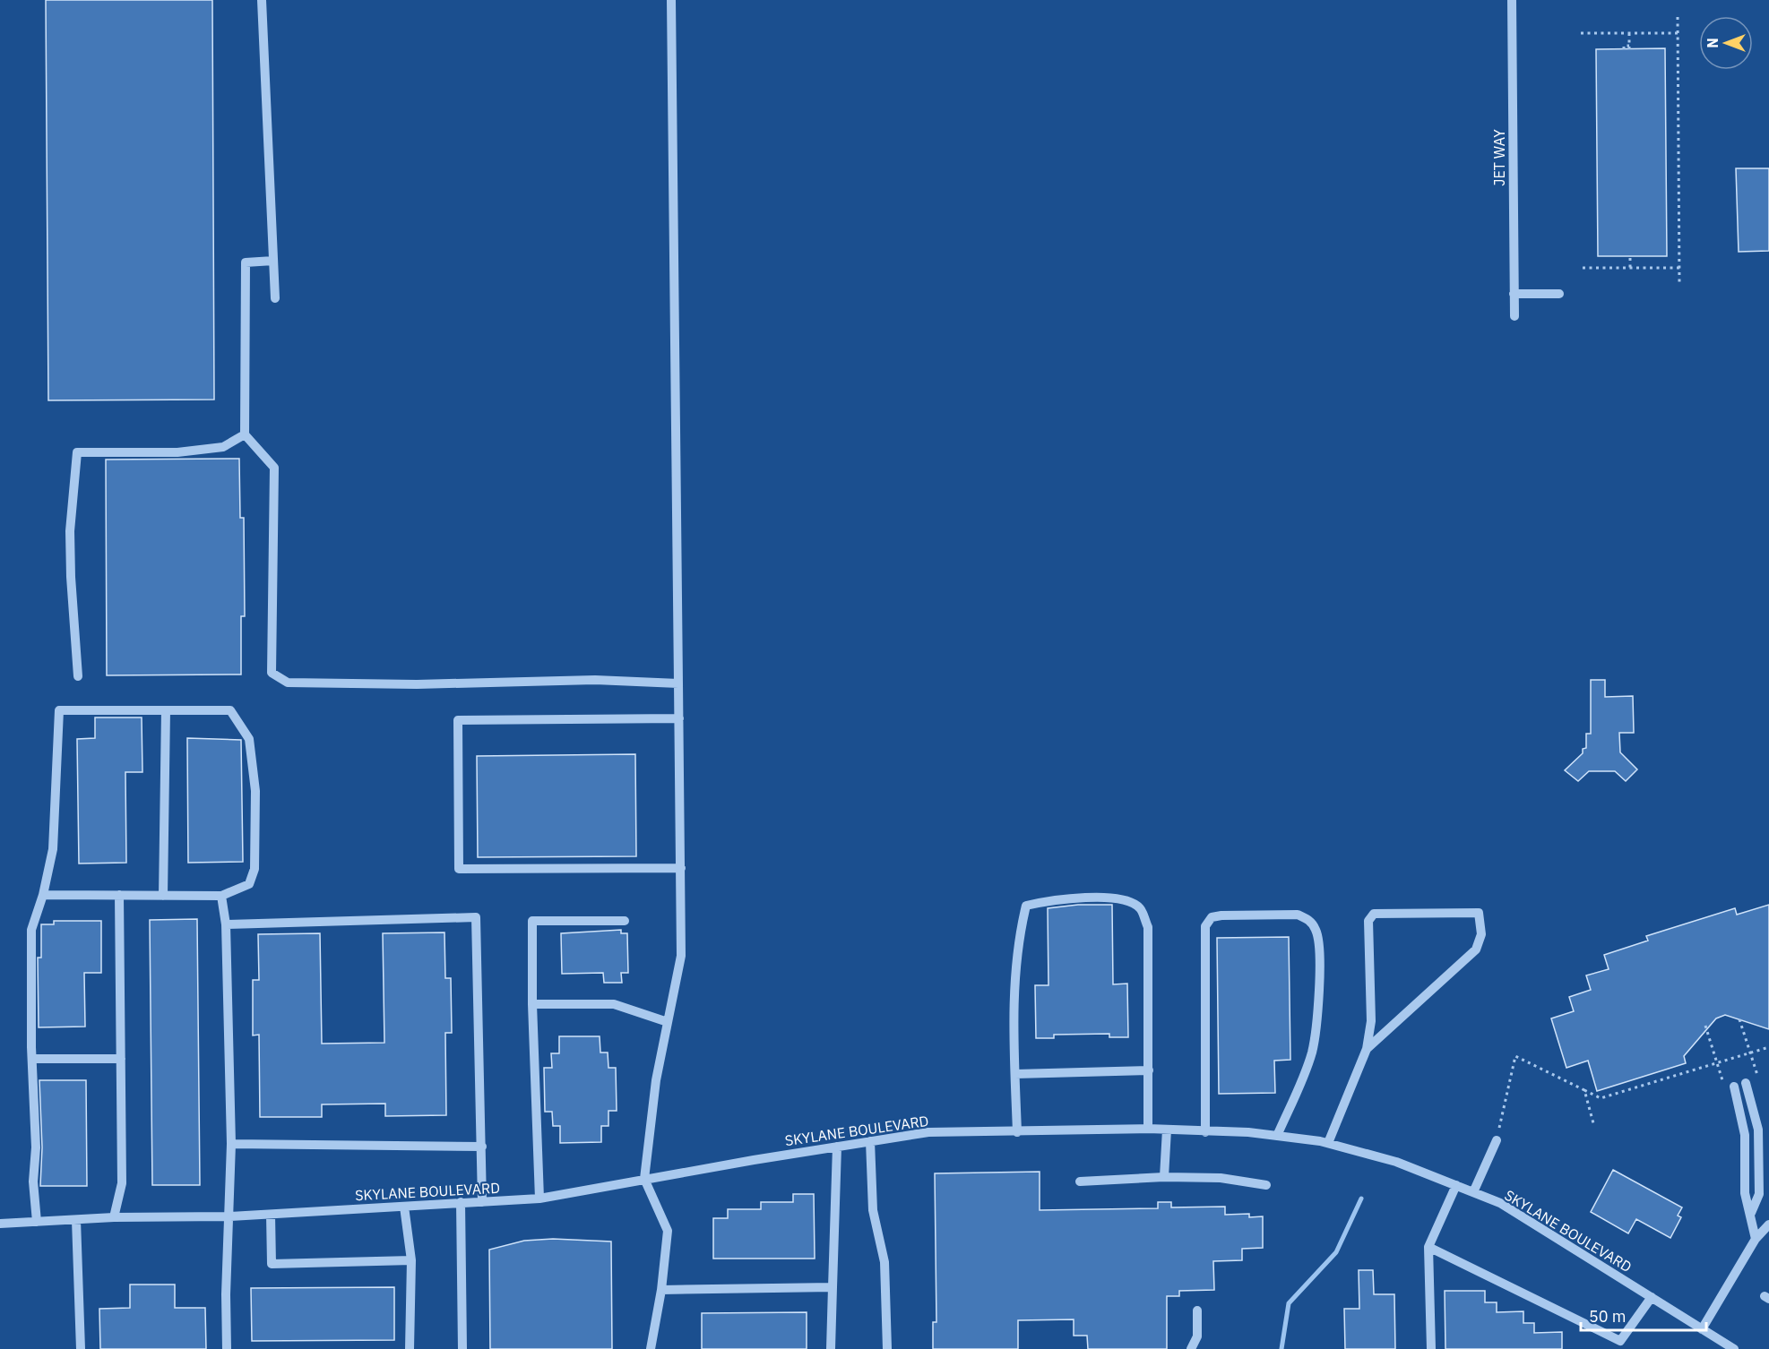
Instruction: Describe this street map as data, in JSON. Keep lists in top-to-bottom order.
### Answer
{
  "streets": {
    "street": ["JET WAY", "SKYLANE BOULEVARD"]
  },
  "scale_bar": "50 m",
  "north": "left"
}
